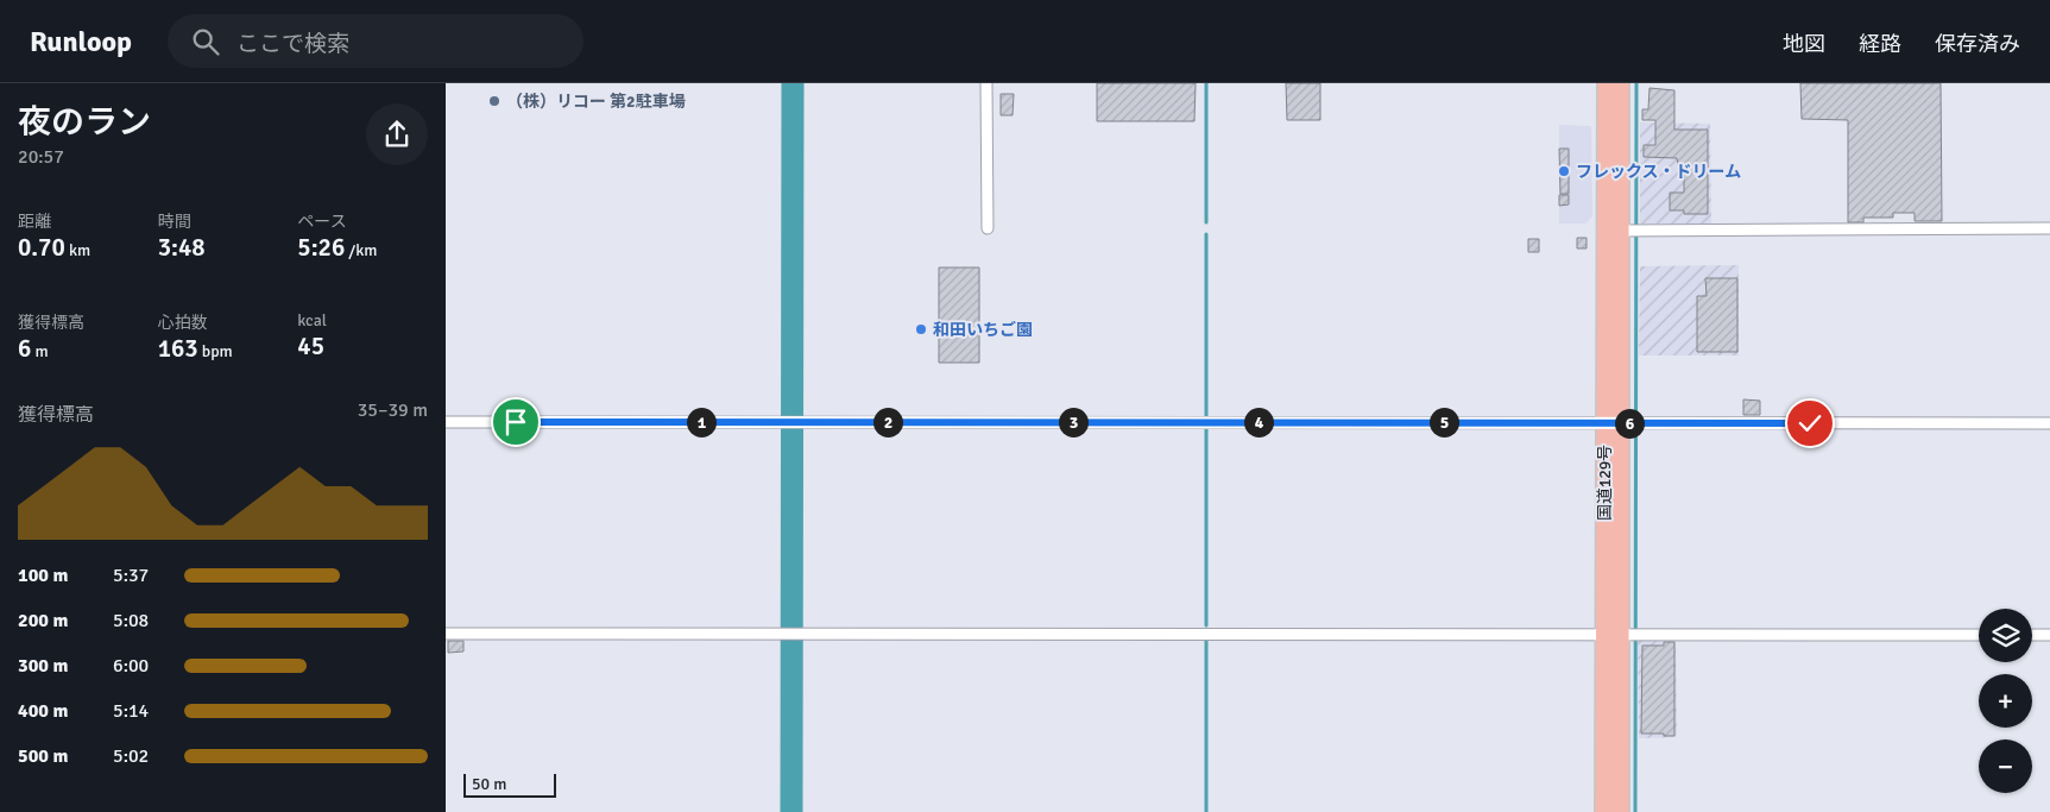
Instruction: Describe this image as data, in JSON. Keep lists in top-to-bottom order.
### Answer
{
  "streets": {
    "highway": ["国道129号"]
  },
  "places": ["（株）リコー 第2駐車場", "フレックス・ドリーム", "和田いちご園"],
  "scale_bar": "50 m",
  "page": {
    "header": "Runloop",
    "search": "ここで検索",
    "nav": ["地図", "経路", "保存済み"],
    "heading": ["夜のラン", "20:57"],
    "stats": [
      ["距離", "0.70 km"],
      ["時間", "3:48"],
      ["ペース", "5:26 /km"],
      ["獲得標高", "6 m"],
      ["心拍数", "163 bpm"],
      ["kcal", "45"]
    ],
    "chart": ["獲得標高", "35–39 m"],
    "pins": [
      "1",
      "2",
      "3",
      "4",
      "5",
      "6"
    ],
    "list": [
      {
        "name": "100 m",
        "note": "5:37"
      },
      {
        "name": "200 m",
        "note": "5:08"
      },
      {
        "name": "300 m",
        "note": "6:00"
      },
      {
        "name": "400 m",
        "note": "5:14"
      },
      {
        "name": "500 m",
        "note": "5:02"
      }
    ],
    "map_buttons": ["+", "−"],
    "scale": "50 m"
  }
}
